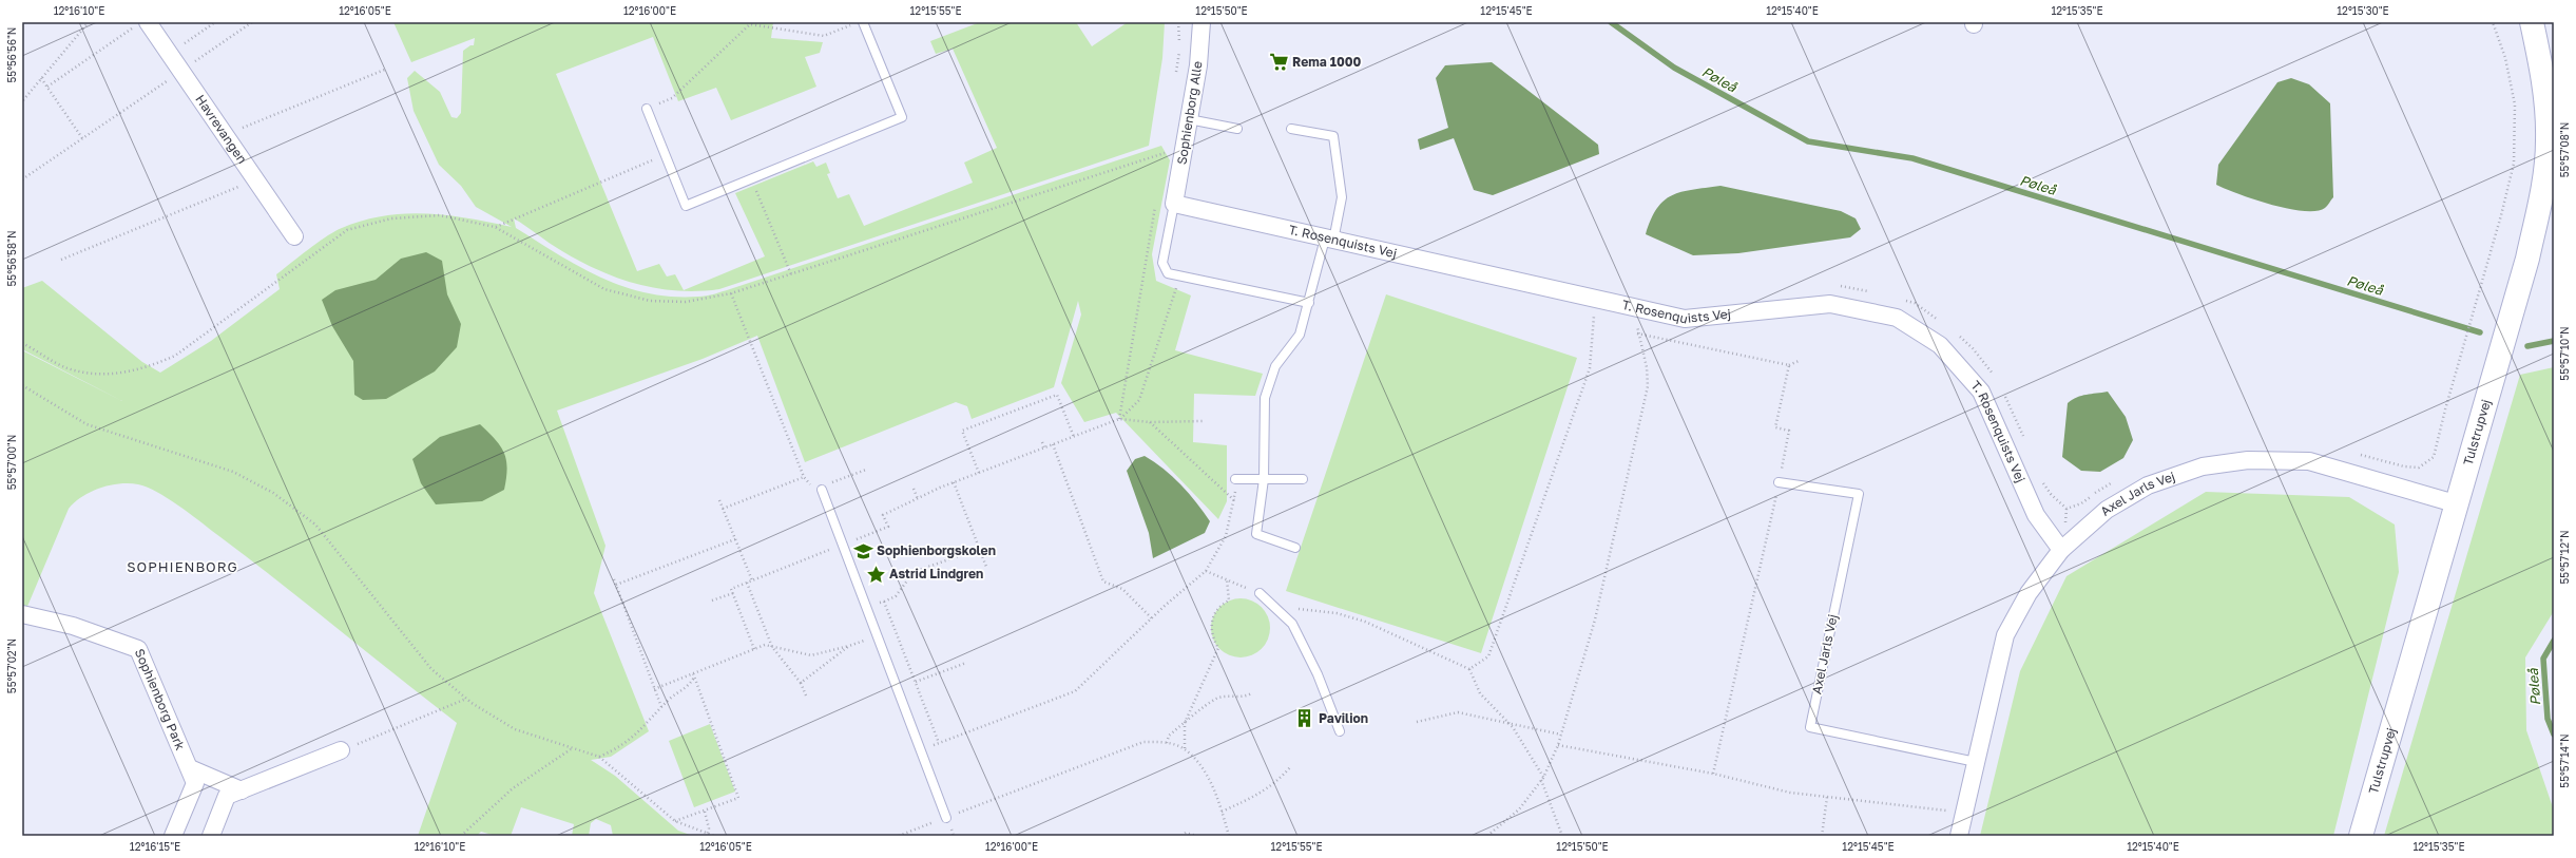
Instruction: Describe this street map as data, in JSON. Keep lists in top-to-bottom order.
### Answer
{
  "streets": {
    "street": [
      "Sophienborg Alle",
      "Havrevangen",
      "T. Rosenquists Vej",
      "Tulstrupvej",
      "Axel Jarls Vej",
      "Sophienborg Park"
    ]
  },
  "crossings": [
    ["Sophienborg Alle", "T. Rosenquists Vej"],
    ["T. Rosenquists Vej", "Axel Jarls Vej"],
    ["Tulstrupvej", "Axel Jarls Vej"]
  ],
  "districts": ["SOPHIENBORG"],
  "water": ["Pøleå"],
  "places": {
    "supermarket": ["Rema 1000"],
    "school or university": ["Sophienborgskolen"],
    "place": ["Astrid Lindgren"],
    "building": ["Pavilion"]
  },
  "coordinates": [
    "12°16'10\"E",
    "12°16'05\"E",
    "12°16'00\"E",
    "12°15'55\"E",
    "12°15'50\"E",
    "12°15'45\"E",
    "12°15'40\"E",
    "12°15'35\"E",
    "12°15'30\"E",
    "55°56'56\"N",
    "55°57'08\"N",
    "55°56'58\"N",
    "55°57'10\"N",
    "55°57'00\"N",
    "55°57'12\"N",
    "55°57'02\"N",
    "55°57'14\"N",
    "12°16'15\"E"
  ]
}
